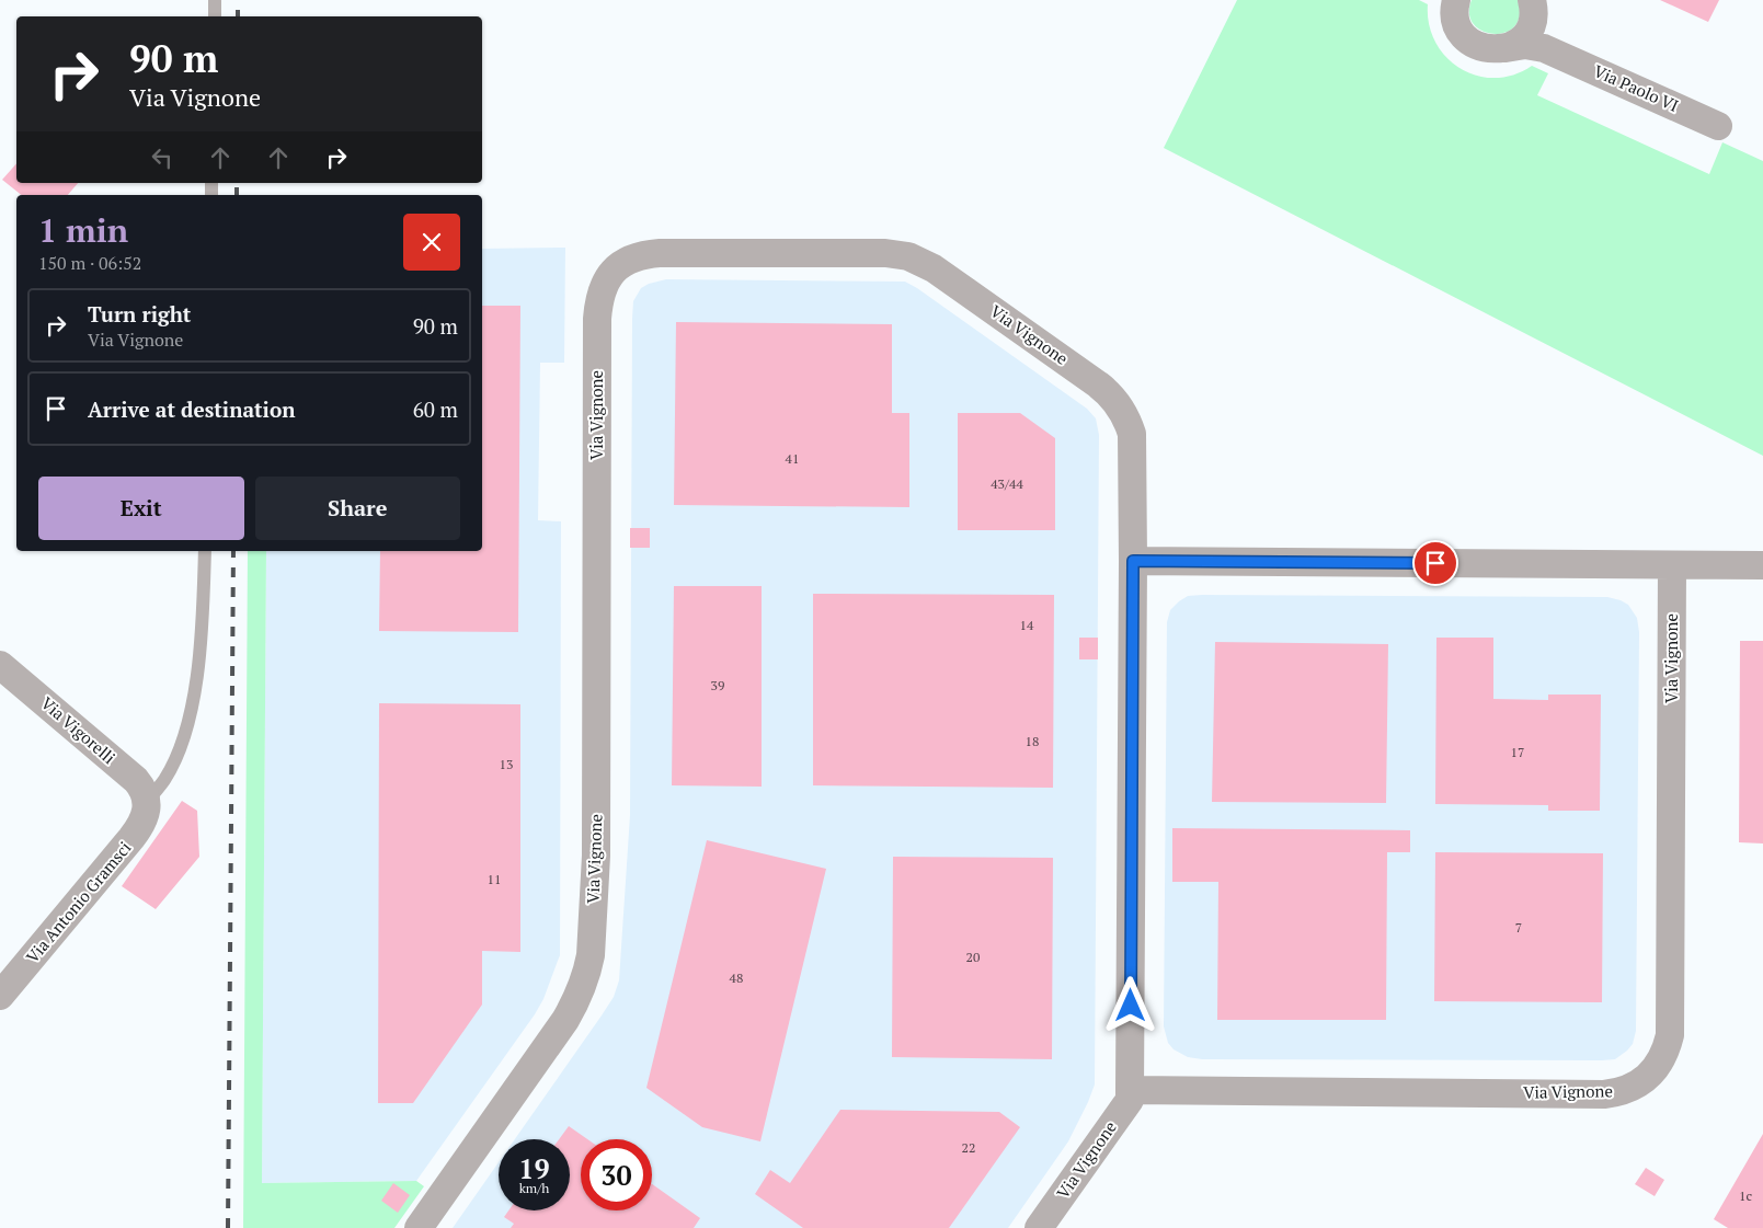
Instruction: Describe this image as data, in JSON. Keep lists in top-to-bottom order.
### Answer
{
  "streets": {
    "street": [
      "Via Paolo VI",
      "Via Vignone",
      "Via Vigorelli",
      "Via Antonio Gramsci"
    ]
  },
  "crossings": [
    ["Via Vigorelli", "Via Antonio Gramsci"]
  ],
  "house_numbers": [
    "41",
    "43/44",
    "14",
    "39",
    "18",
    "17",
    "13",
    "11",
    "7",
    "20",
    "48",
    "22",
    "1c"
  ],
  "page": {
    "turn": ["90 m", "Via Vignone"],
    "heading": ["1 min", "150 m · 06:52"],
    "list": [
      {
        "name": "Turn right",
        "note": "Via Vignone",
        "value": "90 m"
      },
      {
        "name": "Arrive at destination",
        "value": "60 m"
      }
    ],
    "buttons": ["Exit", "Share"],
    "speed": "19 km/h",
    "limit": "30"
  }
}
